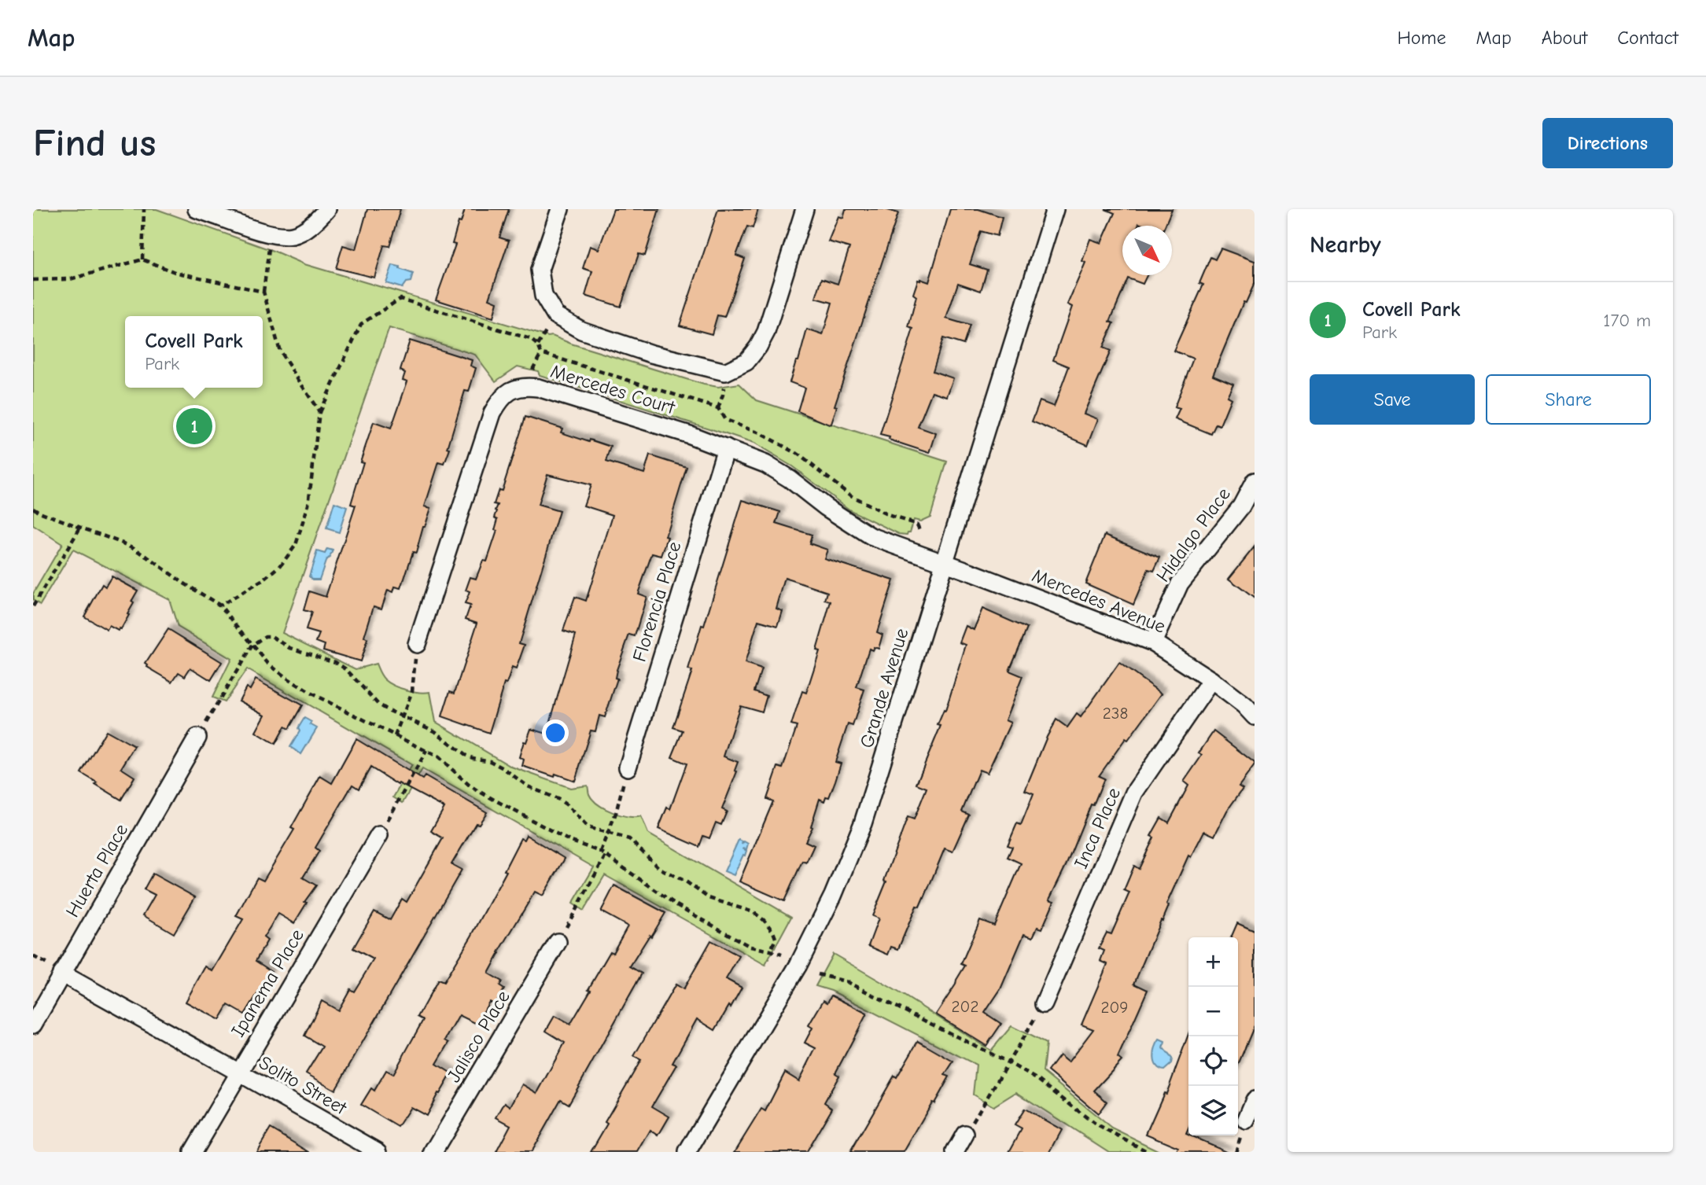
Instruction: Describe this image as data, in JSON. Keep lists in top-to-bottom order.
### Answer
{
  "streets": {
    "street": [
      "Mercedes Court",
      "Hidalgo Place",
      "Mercedes Avenue",
      "Florencia Place",
      "Grande Avenue",
      "Inca Place",
      "Huerta Place",
      "Ipanema Place",
      "Jalisco Place",
      "Solito Street"
    ]
  },
  "crossings": [
    ["Mercedes Court", "Mercedes Avenue"],
    ["Mercedes Court", "Florencia Place"],
    ["Mercedes Court", "Grande Avenue"],
    ["Hidalgo Place", "Mercedes Avenue"],
    ["Mercedes Avenue", "Grande Avenue"],
    ["Mercedes Avenue", "Inca Place"],
    ["Huerta Place", "Solito Street"],
    ["Ipanema Place", "Solito Street"]
  ],
  "house_numbers": ["238", "202", "209"],
  "north": "bottom right",
  "page": {
    "header": "Map",
    "nav": [
      "Home",
      "Map",
      "About",
      "Contact"
    ],
    "buttons": [
      "Directions",
      ["Save", "Share"]
    ],
    "title": "Find us",
    "heading": "Nearby",
    "list": [
      {
        "mark": "1",
        "name": "Covell Park",
        "note": "Park",
        "value": "170 m"
      }
    ],
    "popup": ["Covell Park", "Park"],
    "pins": "1",
    "map_buttons": ["+", "−"]
  }
}
